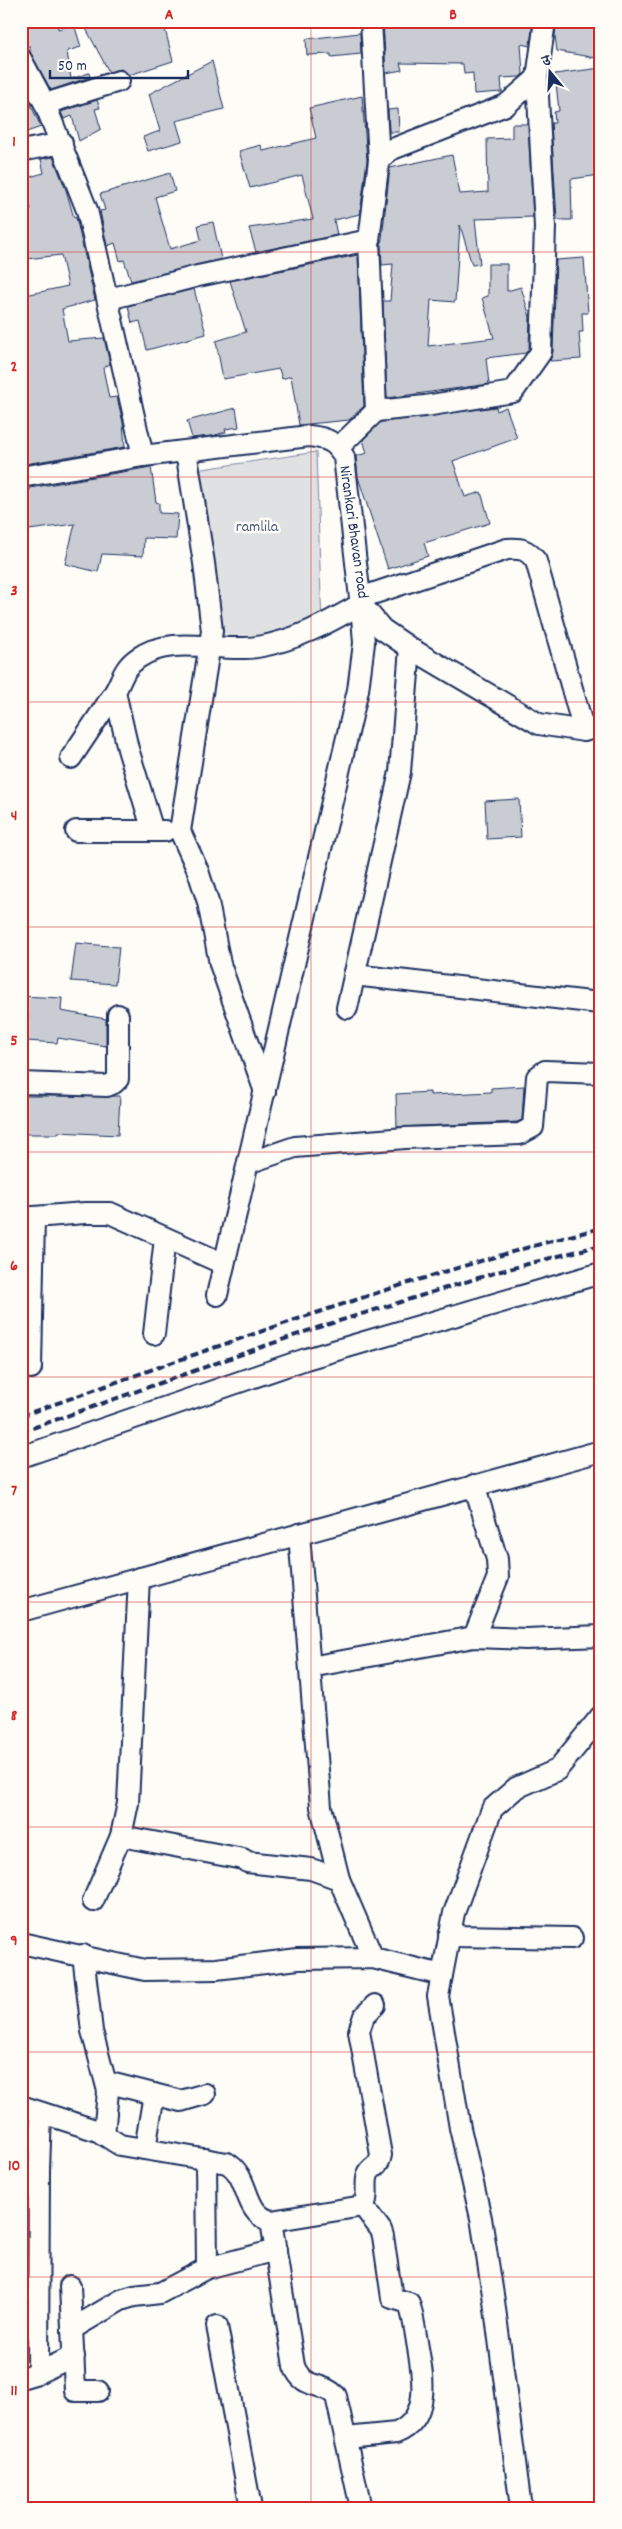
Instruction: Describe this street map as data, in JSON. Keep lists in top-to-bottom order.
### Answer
{
  "streets": {
    "street": ["Nirankari Bhavan road"]
  },
  "parks": ["ramlila"],
  "scale_bar": "50 m",
  "north": "top",
  "grid": {
    "columns": ["A", "B"],
    "rows": [
      "1",
      "2",
      "3",
      "4",
      "5",
      "6",
      "7",
      "8",
      "9",
      "10",
      "11"
    ]
  }
}
